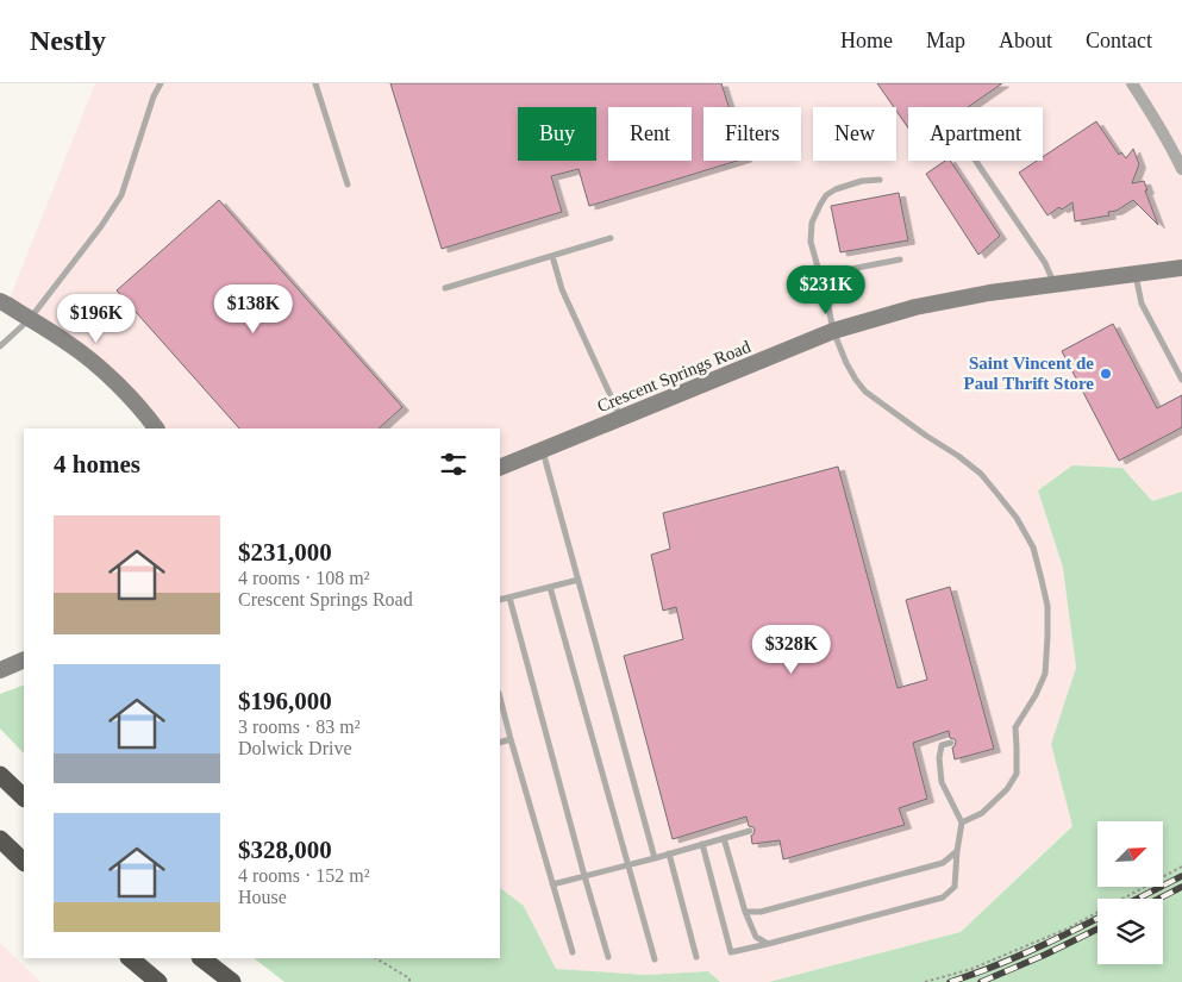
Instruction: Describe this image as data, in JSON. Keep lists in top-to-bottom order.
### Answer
{
  "streets": {
    "main road": ["Crescent Springs Road"]
  },
  "places": ["Saint Vincent de Paul Thrift Store"],
  "north": "top right",
  "page": {
    "header": "Nestly",
    "nav": [
      "Home",
      "Map",
      "About",
      "Contact"
    ],
    "chip": [
      "Buy",
      "Rent",
      "Filters",
      "New",
      "Apartment"
    ],
    "price": [
      "$231K",
      "$138K",
      "$196K",
      "$328K"
    ],
    "heading": "4 homes",
    "list": [
      {
        "name": "$231,000",
        "note": "4 rooms · 108 m² · Crescent Springs Road"
      },
      {
        "name": "$196,000",
        "note": "3 rooms · 83 m² · Dolwick Drive"
      },
      {
        "name": "$328,000",
        "note": "4 rooms · 152 m² · House"
      }
    ]
  }
}
